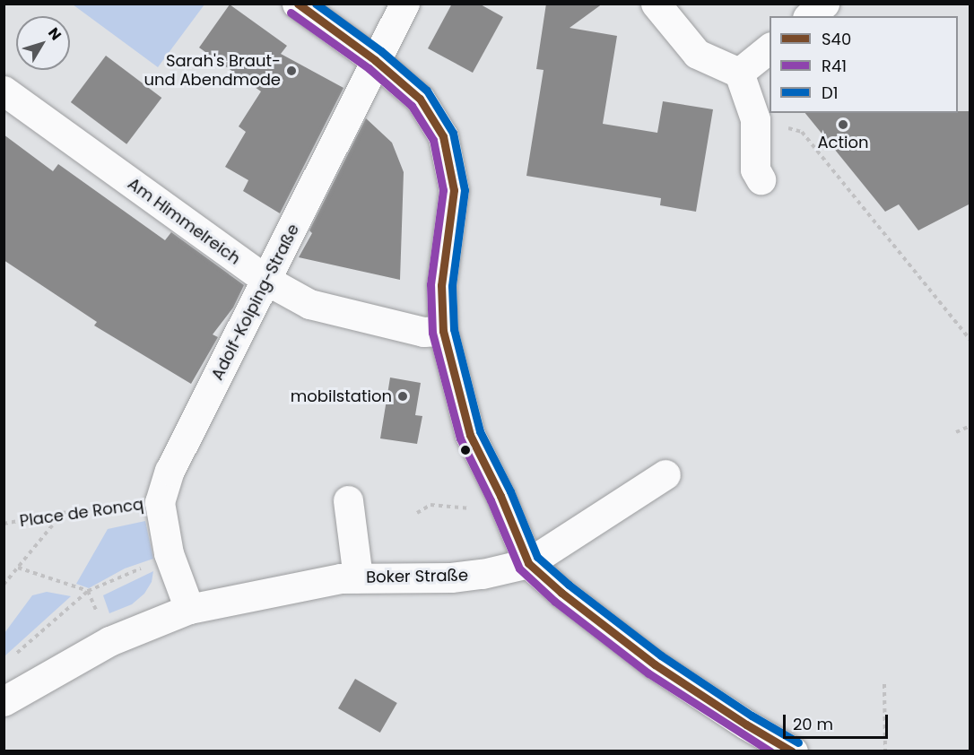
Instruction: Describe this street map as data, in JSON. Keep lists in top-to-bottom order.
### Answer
{
  "streets": {
    "street": ["Am Himmelreich", "Adolf-Kolping-Straße", "Boker Straße"],
    "path": ["Place de Roncq"]
  },
  "crossings": [
    ["Am Himmelreich", "Adolf-Kolping-Straße"],
    ["Adolf-Kolping-Straße", "Place de Roncq"],
    ["Adolf-Kolping-Straße", "Boker Straße"]
  ],
  "places": ["Sarah's Braut- und Abendmode", "Action", "mobilstation"],
  "lines": ["transit line S40", "transit line D1", "transit line R41"],
  "legend": ["S40", "R41", "D1"],
  "scale_bar": "20 m",
  "north": "top right"
}
